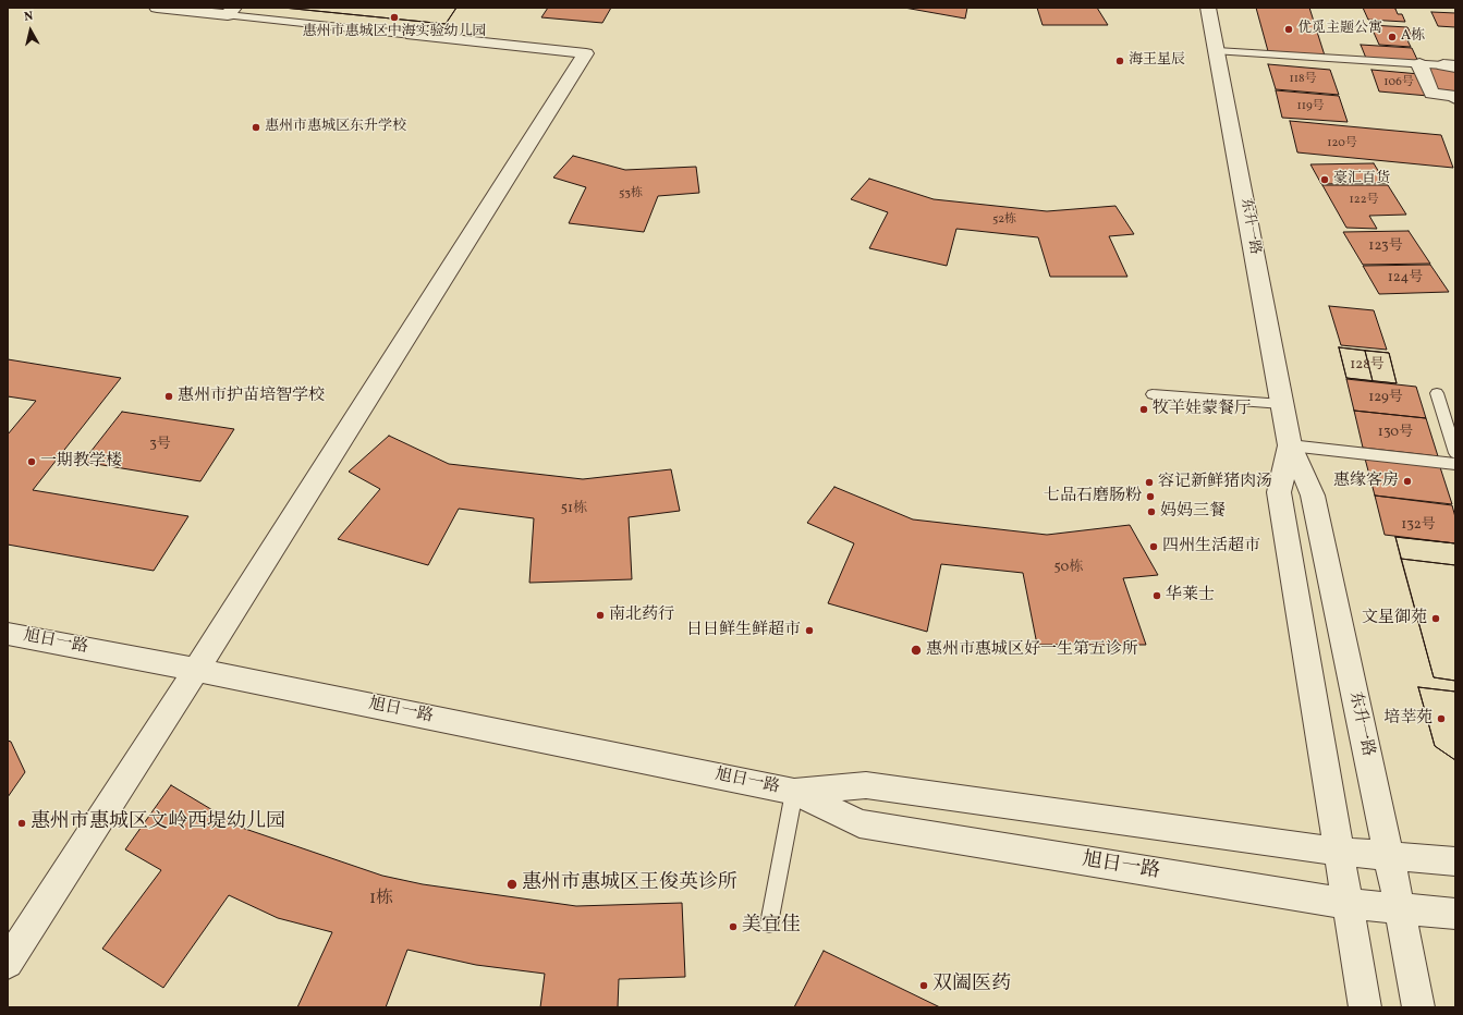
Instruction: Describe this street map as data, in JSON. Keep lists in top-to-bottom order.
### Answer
{
  "streets": {
    "street": ["东升一路", "旭日一路"]
  },
  "crossings": [
    ["东升一路", "旭日一路"]
  ],
  "places": [
    "惠州市惠城区中海实验幼儿园",
    "优觅主题公寓",
    "A栋",
    "海王星辰",
    "惠州市惠城区东升学校",
    "豪汇百货",
    "惠州市护苗培智学校",
    "牧羊娃蒙餐厅",
    "一期教学楼",
    "惠缘客房",
    "容记新鲜猪肉汤",
    "七品石磨肠粉",
    "妈妈三餐",
    "四州生活超市",
    "华莱士",
    "南北药行",
    "文星御苑",
    "日日鲜生鲜超市",
    "惠州市惠城区好一生第五诊所",
    "培莘苑",
    "惠州市惠城区文岭西堤幼儿园",
    "惠州市惠城区王俊英诊所",
    "美宜佳",
    "双阖医药"
  ],
  "house_numbers": [
    "118号",
    "106号",
    "119号",
    "120号",
    "53栋",
    "122号",
    "52栋",
    "123号",
    "124号",
    "128号",
    "129号",
    "130号",
    "3号",
    "51栋",
    "132号",
    "50栋",
    "1栋"
  ],
  "north": "top"
}
